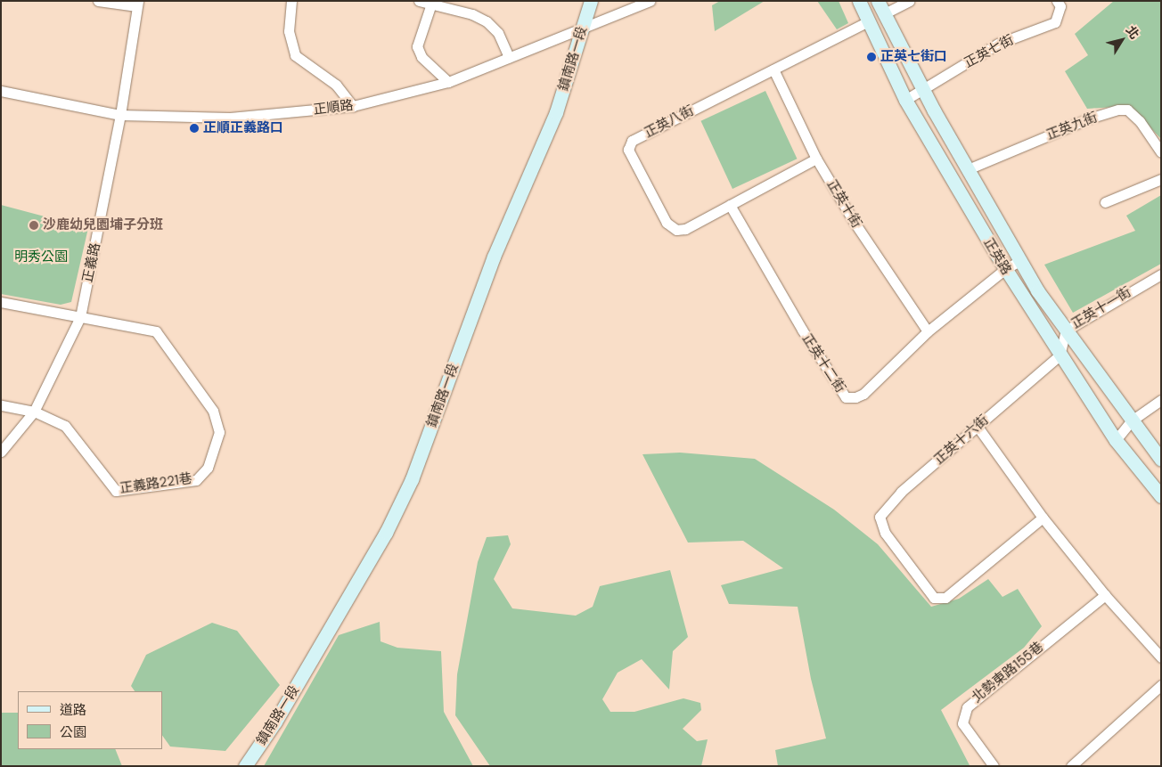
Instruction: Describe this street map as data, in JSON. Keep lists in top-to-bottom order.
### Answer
{
  "streets": {
    "street": [
      "正英七街",
      "鎮南路一段",
      "正順路",
      "正英八街",
      "正英九街",
      "正英十街",
      "正英路",
      "正義路",
      "正英十一街",
      "正英十二街",
      "正英十六街",
      "正義路221巷",
      "北勢東路155巷"
    ]
  },
  "crossings": [
    ["正英七街", "正英路"],
    ["鎮南路一段", "正順路"],
    ["正順路", "正義路"],
    ["正英八街", "正英十街"],
    ["正英八街", "正英路"],
    ["正英八街", "正英十二街"],
    ["正英九街", "正英路"],
    ["正英十街", "正英十二街"],
    ["正英路", "正英十一街"],
    ["正英路", "正英十二街"],
    ["正英路", "正英十六街"],
    ["正義路", "正義路221巷"],
    ["正英十一街", "正英十六街"]
  ],
  "parks": ["明秀公園"],
  "places": ["正英七街口", "正順正義路口", "沙鹿幼兒園埔子分班"],
  "legend": ["道路", "公園"],
  "north": "top right"
}
